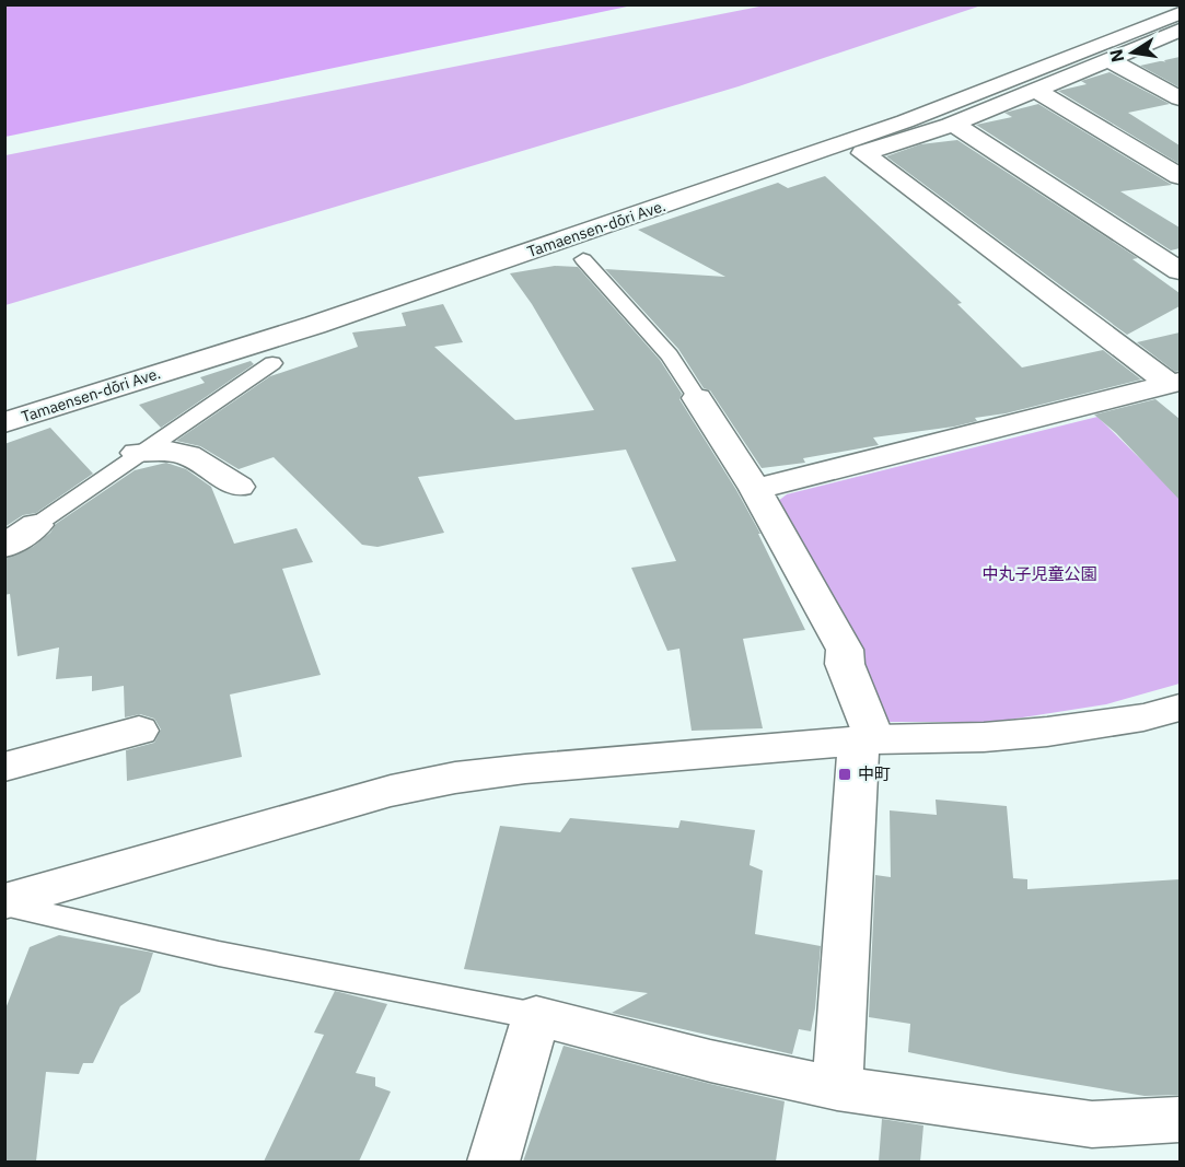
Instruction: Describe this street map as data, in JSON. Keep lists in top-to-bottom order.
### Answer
{
  "streets": {
    "street": ["Tamaensen-dōri Ave."]
  },
  "parks": ["中丸子児童公園"],
  "places": {
    "transit": ["中町"]
  },
  "north": "left"
}
